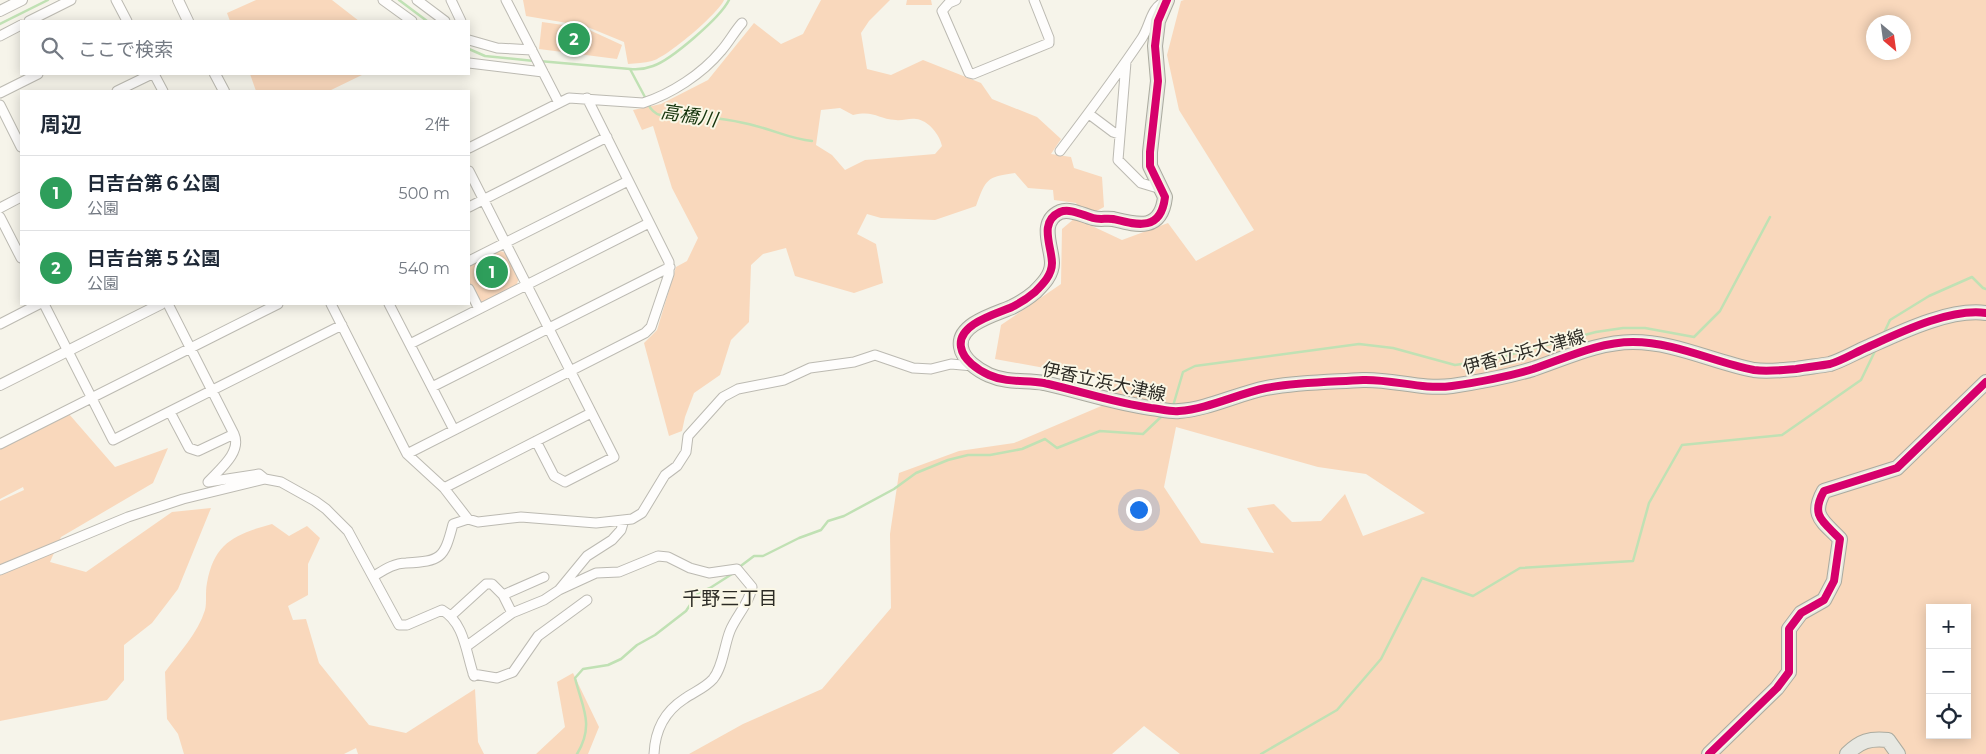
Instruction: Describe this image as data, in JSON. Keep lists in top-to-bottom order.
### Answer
{
  "streets": {
    "main road": ["伊香立浜大津線"]
  },
  "districts": ["千野三丁目"],
  "water": ["高橋川"],
  "north": "bottom right",
  "page": {
    "search": "ここで検索",
    "pins": ["2", "1"],
    "heading": ["周辺", "2件"],
    "list": [
      {
        "mark": "1",
        "name": "日吉台第６公園",
        "note": "公園",
        "value": "500 m"
      },
      {
        "mark": "2",
        "name": "日吉台第５公園",
        "note": "公園",
        "value": "540 m"
      }
    ],
    "map_buttons": ["+", "−"]
  }
}
